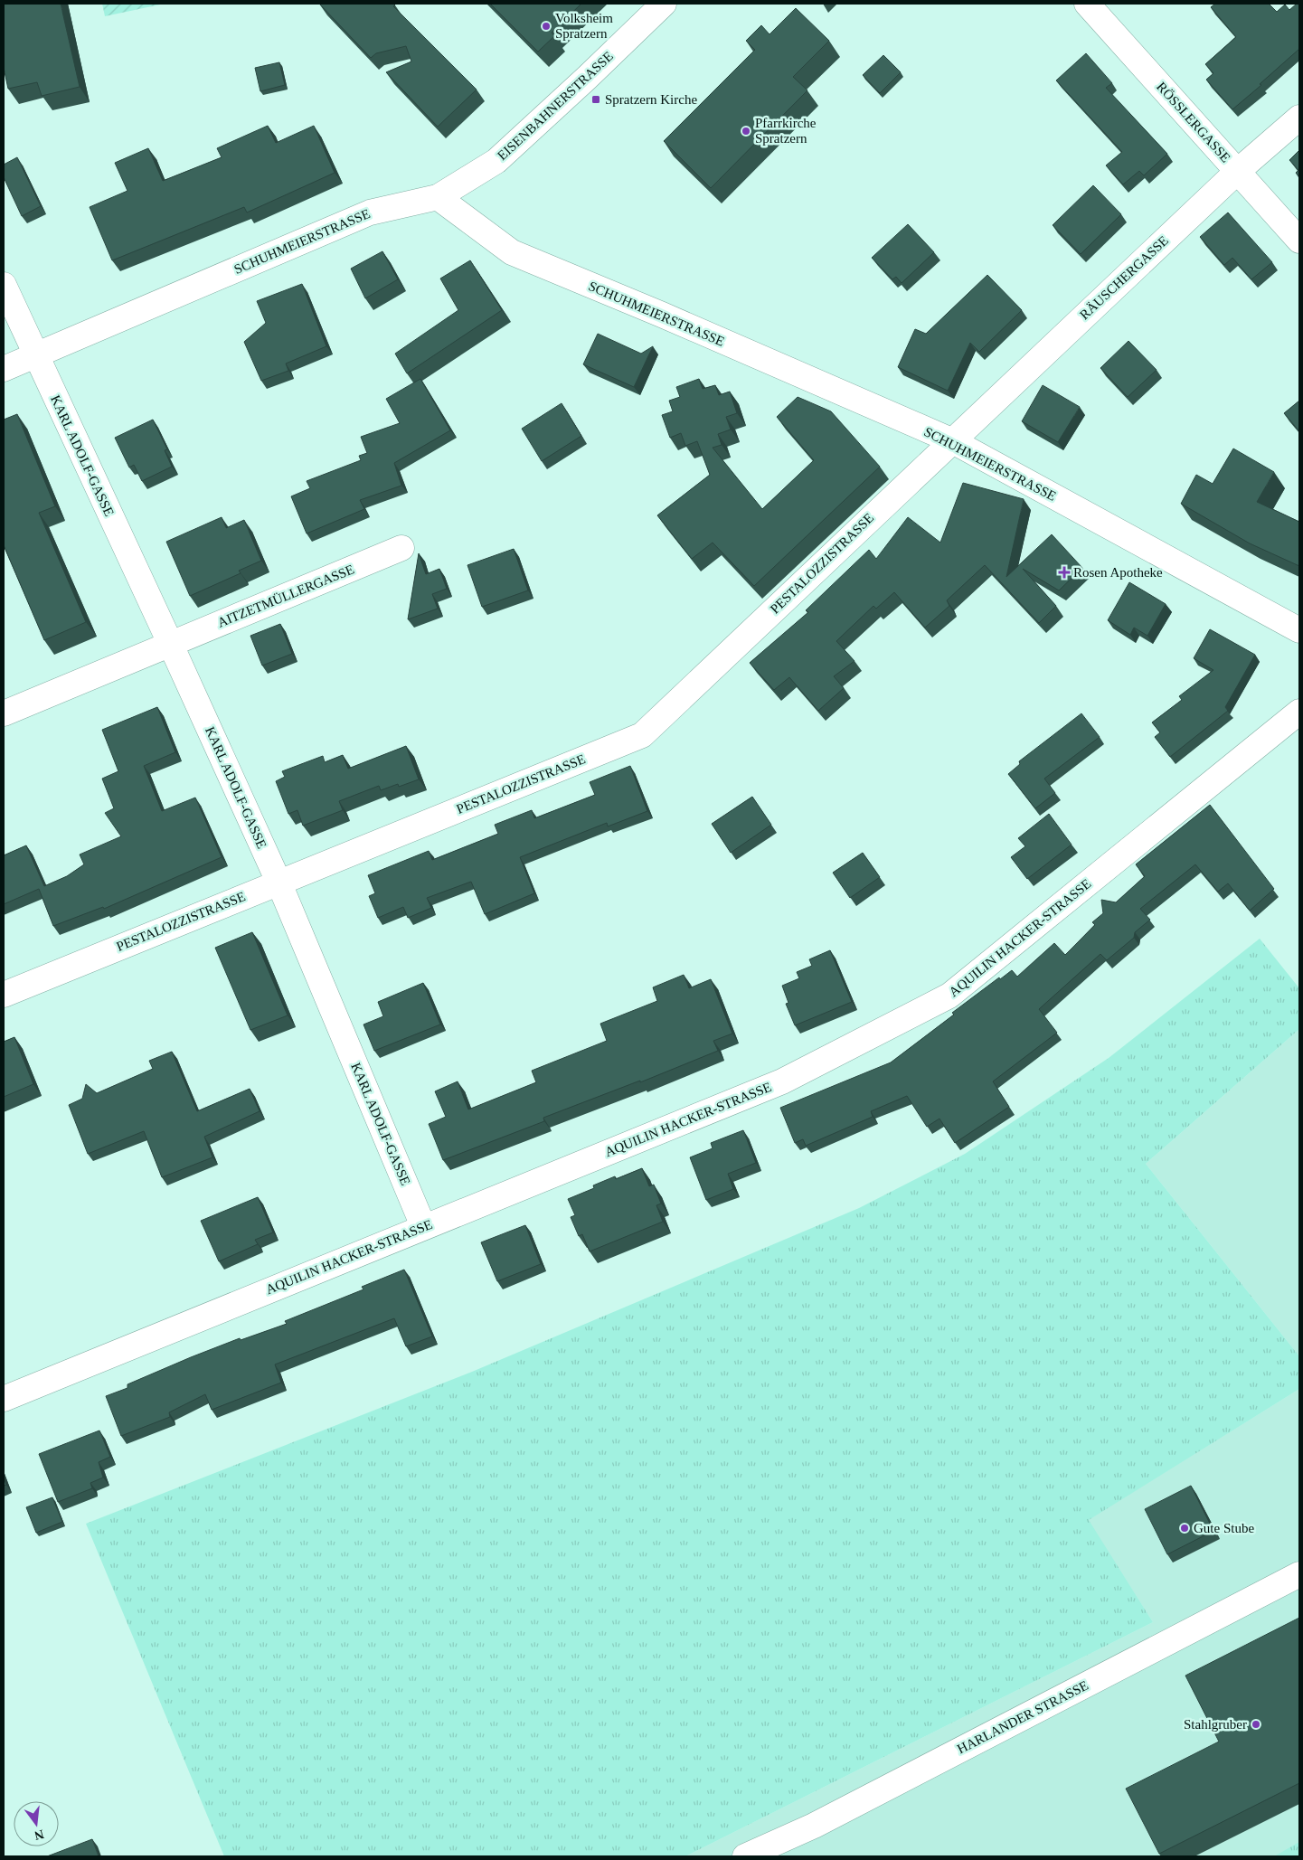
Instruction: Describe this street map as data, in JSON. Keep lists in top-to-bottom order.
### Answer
{
  "streets": {
    "street": [
      "EISENBAHNERSTRASSE",
      "RÖSSLERGASSE",
      "SCHUHMEIERSTRASSE",
      "RÄUSCHERGASSE",
      "KARL ADOLF-GASSE",
      "PESTALOZZISTRASSE",
      "AITZETMÜLLERGASSE",
      "AQUILIN HACKER-STRASSE",
      "HARLANDER STRASSE"
    ]
  },
  "crossings": [
    ["EISENBAHNERSTRASSE", "SCHUHMEIERSTRASSE"],
    ["RÖSSLERGASSE", "RÄUSCHERGASSE"],
    ["SCHUHMEIERSTRASSE", "RÄUSCHERGASSE"],
    ["SCHUHMEIERSTRASSE", "KARL ADOLF-GASSE"],
    ["SCHUHMEIERSTRASSE", "PESTALOZZISTRASSE"],
    ["RÄUSCHERGASSE", "PESTALOZZISTRASSE"],
    ["KARL ADOLF-GASSE", "PESTALOZZISTRASSE"],
    ["KARL ADOLF-GASSE", "AITZETMÜLLERGASSE"],
    ["KARL ADOLF-GASSE", "AQUILIN HACKER-STRASSE"]
  ],
  "places": {
    "other": [
      "Volksheim Spratzern",
      "Pfarrkirche Spratzern",
      "Gute Stube",
      "Stahlgruber"
    ],
    "transit": ["Spratzern Kirche"],
    "health": ["Rosen Apotheke"]
  },
  "north": "bottom"
}
